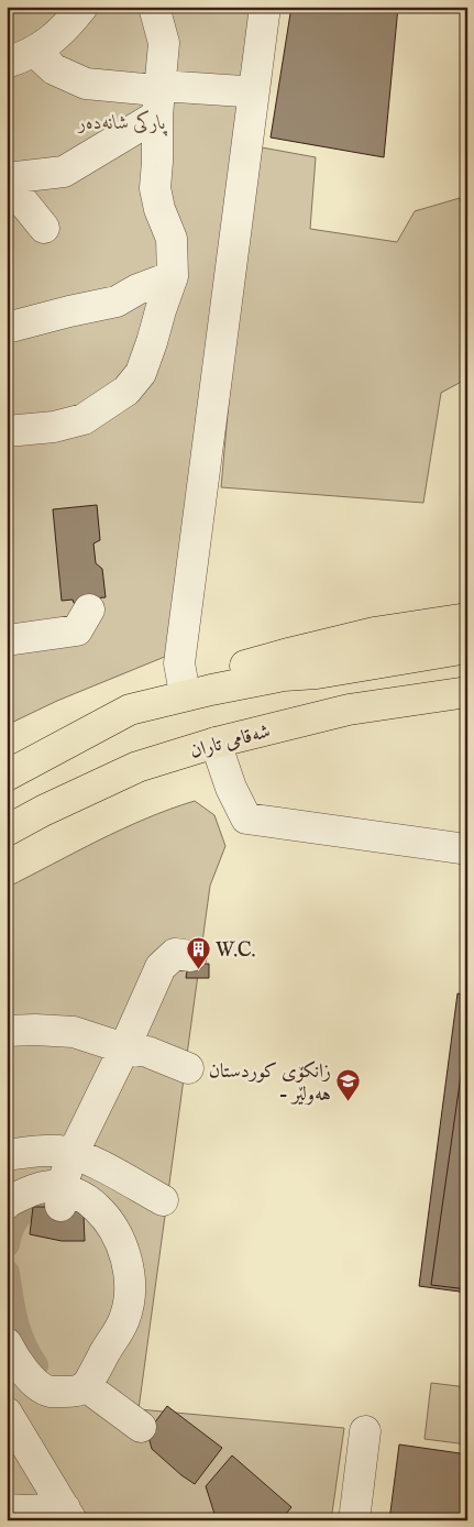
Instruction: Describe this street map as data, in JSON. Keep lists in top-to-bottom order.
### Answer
{
  "streets": {
    "main road": ["شەقامی تاران"]
  },
  "parks": ["پارکی شانەدەر"],
  "places": {
    "building": ["W.C."],
    "school or university": ["زانکۆی کوردستان - هەولێر"]
  }
}
